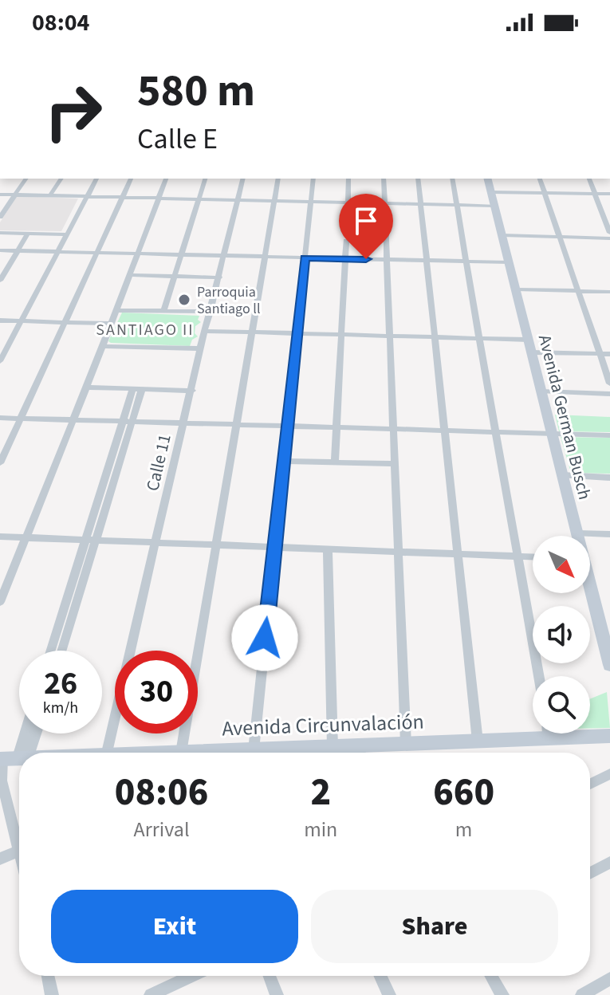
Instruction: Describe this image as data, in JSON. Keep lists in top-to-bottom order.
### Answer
{
  "streets": {
    "main road": ["Avenida German Busch", "Avenida Circunvalación"],
    "street": ["Calle 11"]
  },
  "districts": ["SANTIAGO II"],
  "places": ["Parroquia Santiago ll"],
  "north": "bottom right",
  "page": {
    "status": "08:04",
    "turn": ["580 m", "Calle E"],
    "speed": "26 km/h",
    "limit": "30",
    "eta": [
      "08:06",
      "Arrival",
      "2",
      "min",
      "660",
      "m"
    ],
    "buttons": ["Exit", "Share"]
  }
}
